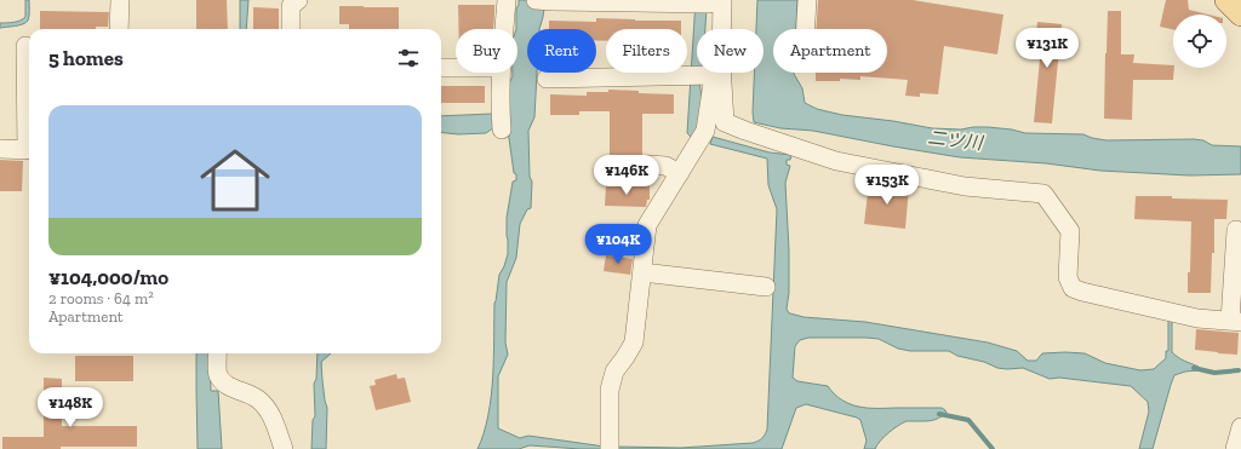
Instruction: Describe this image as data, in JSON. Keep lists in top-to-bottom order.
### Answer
{
  "water": ["二ツ川"],
  "page": {
    "price": [
      "¥131K",
      "¥146K",
      "¥153K",
      "¥104K",
      "¥148K"
    ],
    "chip": [
      "Buy",
      "Rent",
      "Filters",
      "New",
      "Apartment"
    ],
    "heading": "5 homes",
    "list": [
      {
        "name": "¥104,000/mo",
        "note": "2 rooms · 64 m² · Apartment"
      }
    ]
  }
}
